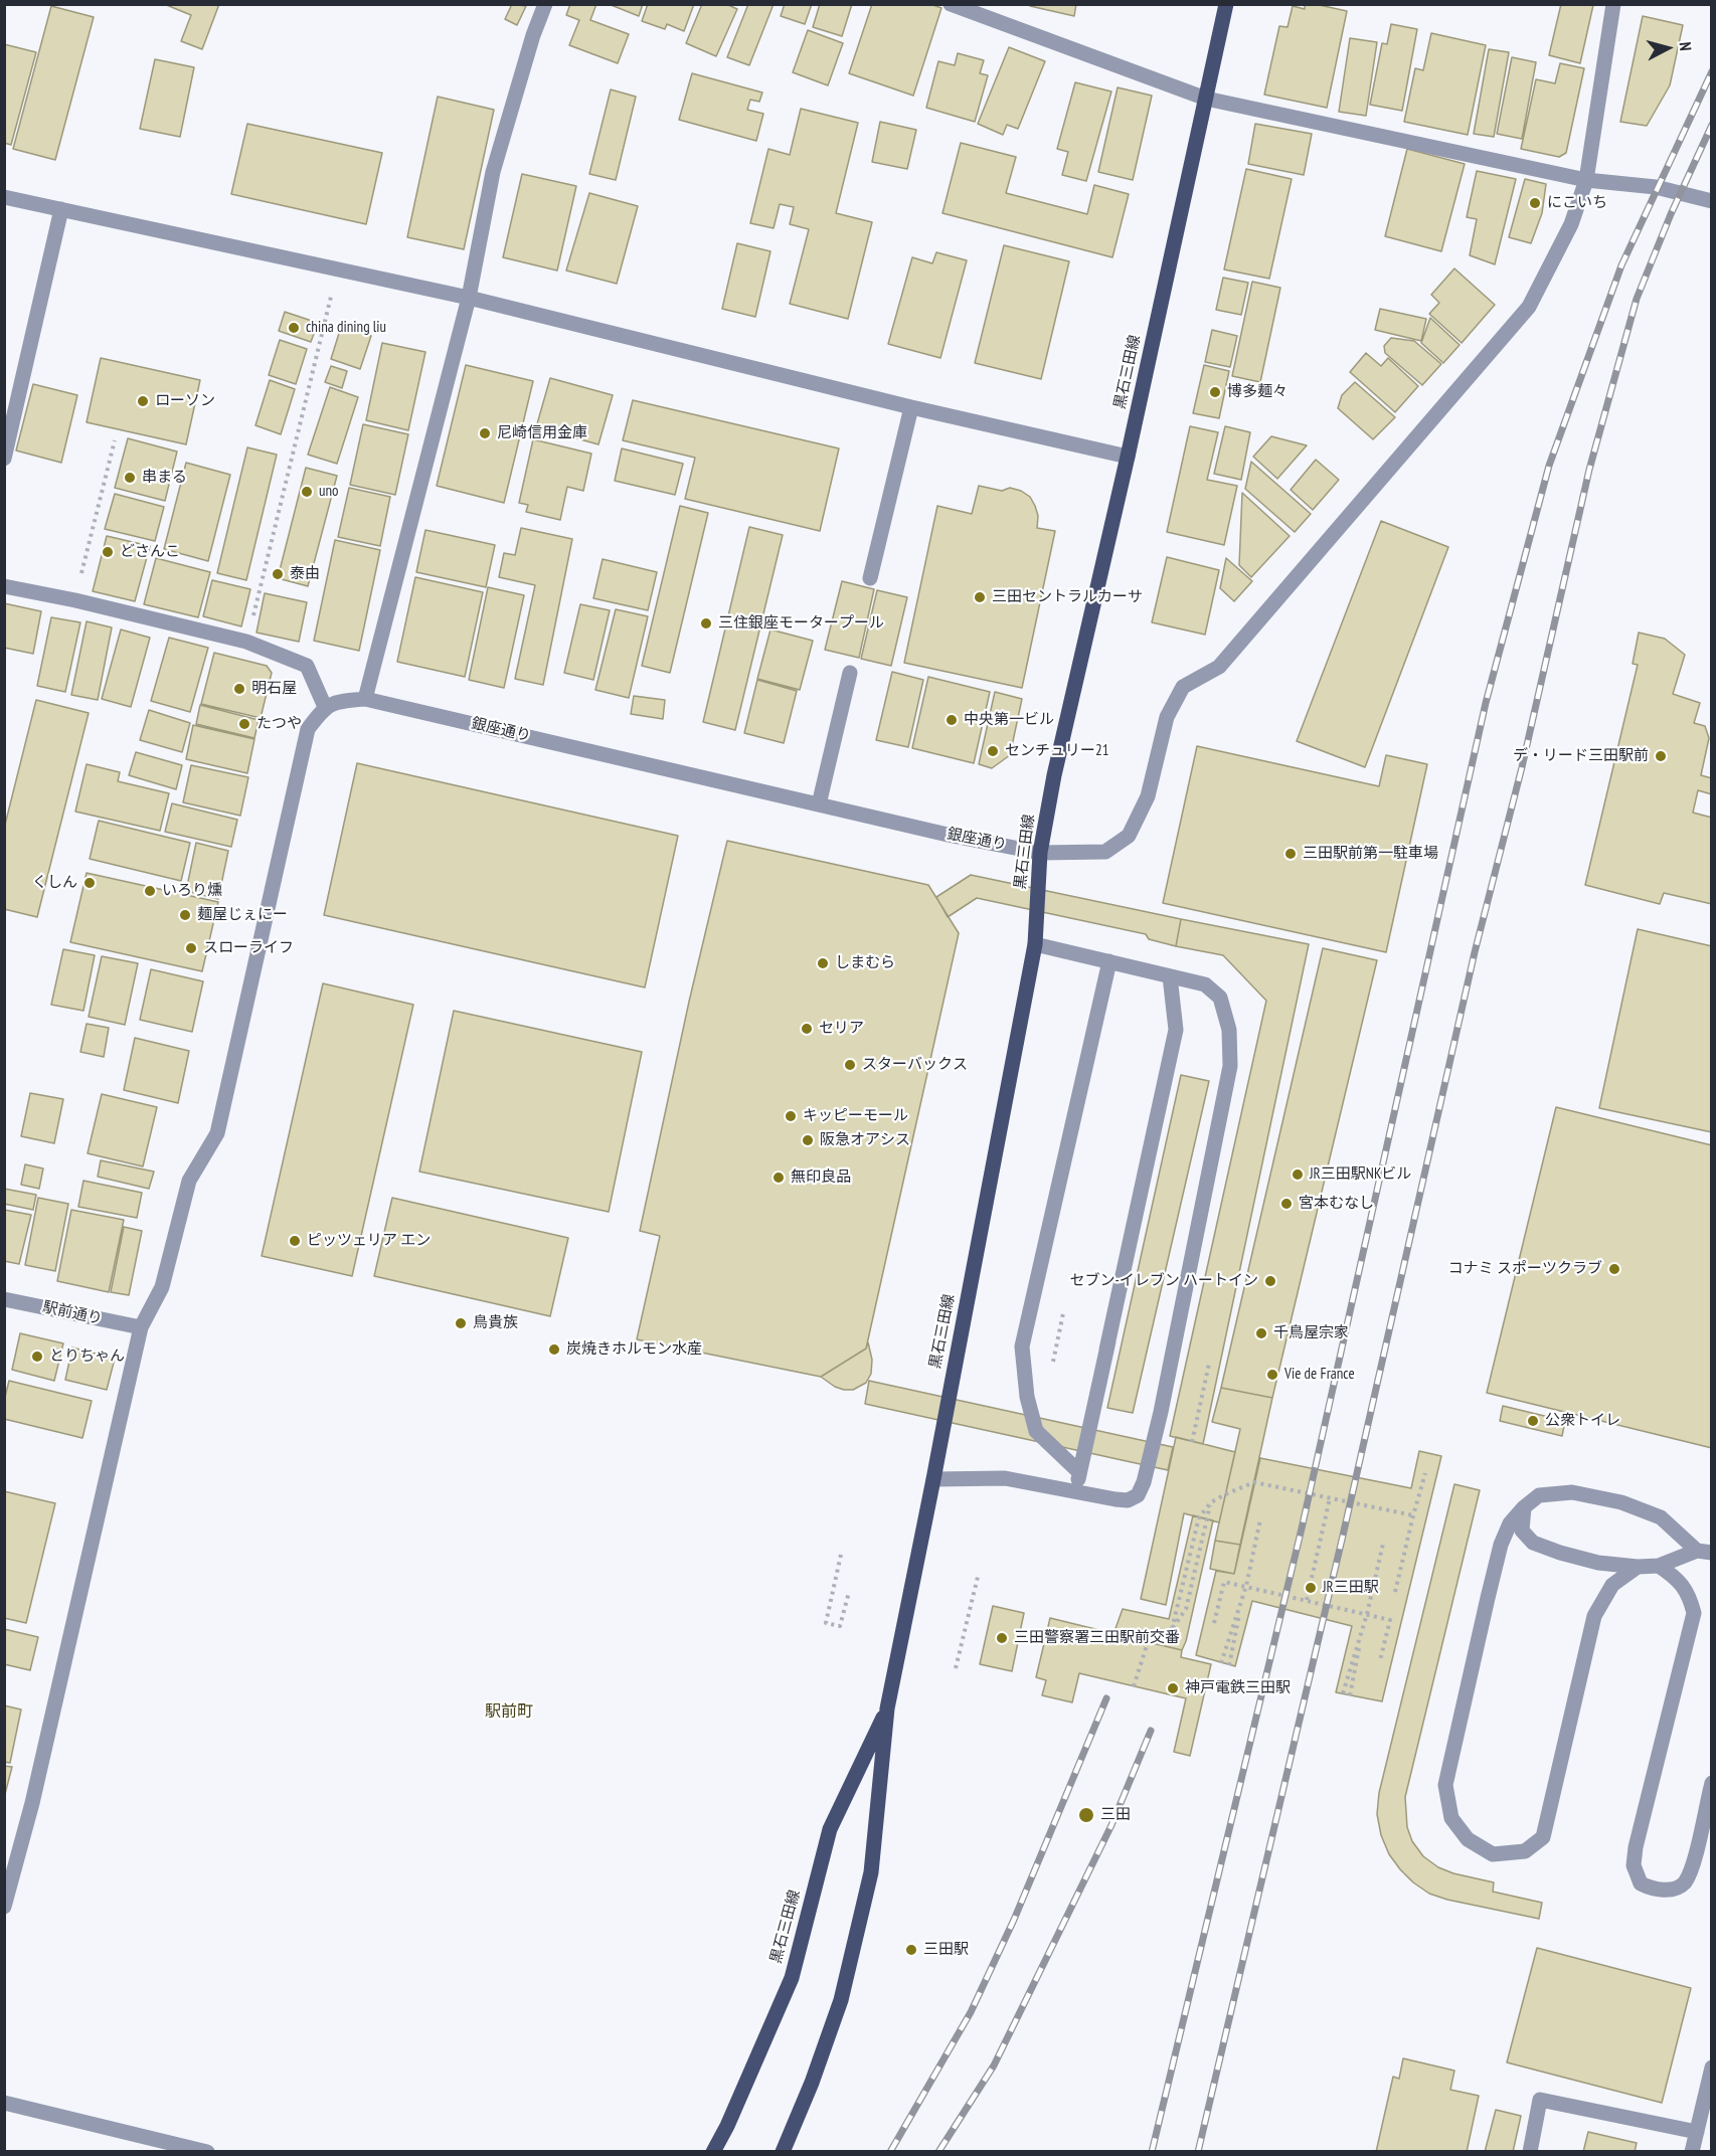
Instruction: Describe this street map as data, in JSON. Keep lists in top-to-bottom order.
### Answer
{
  "streets": {
    "main road": ["黒石三田線"],
    "street": ["銀座通り", "駅前通り"]
  },
  "crossings": [
    ["黒石三田線", "銀座通り"]
  ],
  "districts": ["駅前町"],
  "places": [
    "にこいち",
    "china dining liu",
    "博多麺々",
    "ローソン",
    "尼崎信用金庫",
    "串まる",
    "uno",
    "どさんこ",
    "泰由",
    "三田セントラルカーサ",
    "三住銀座モータープール",
    "明石屋",
    "中央第一ビル",
    "たつや",
    "センチュリー21",
    "デ・リード三田駅前",
    "三田駅前第一駐車場",
    "くしん",
    "いろり燻",
    "麺屋じぇにー",
    "スローライフ",
    "しまむら",
    "セリア",
    "スターバックス",
    "キッピーモール",
    "阪急オアシス",
    "JR三田駅NKビル",
    "無印良品",
    "宮本むなし",
    "ピッツェリア エン",
    "コナミ スポーツクラブ",
    "セブン-イレブン ハートイン",
    "鳥貴族",
    "千鳥屋宗家",
    "炭焼きホルモン水産",
    "とりちゃん",
    "Vie de France",
    "公衆トイレ",
    "JR三田駅",
    "三田警察署三田駅前交番",
    "神戸電鉄三田駅",
    "三田",
    "三田駅"
  ],
  "north": "right"
}
